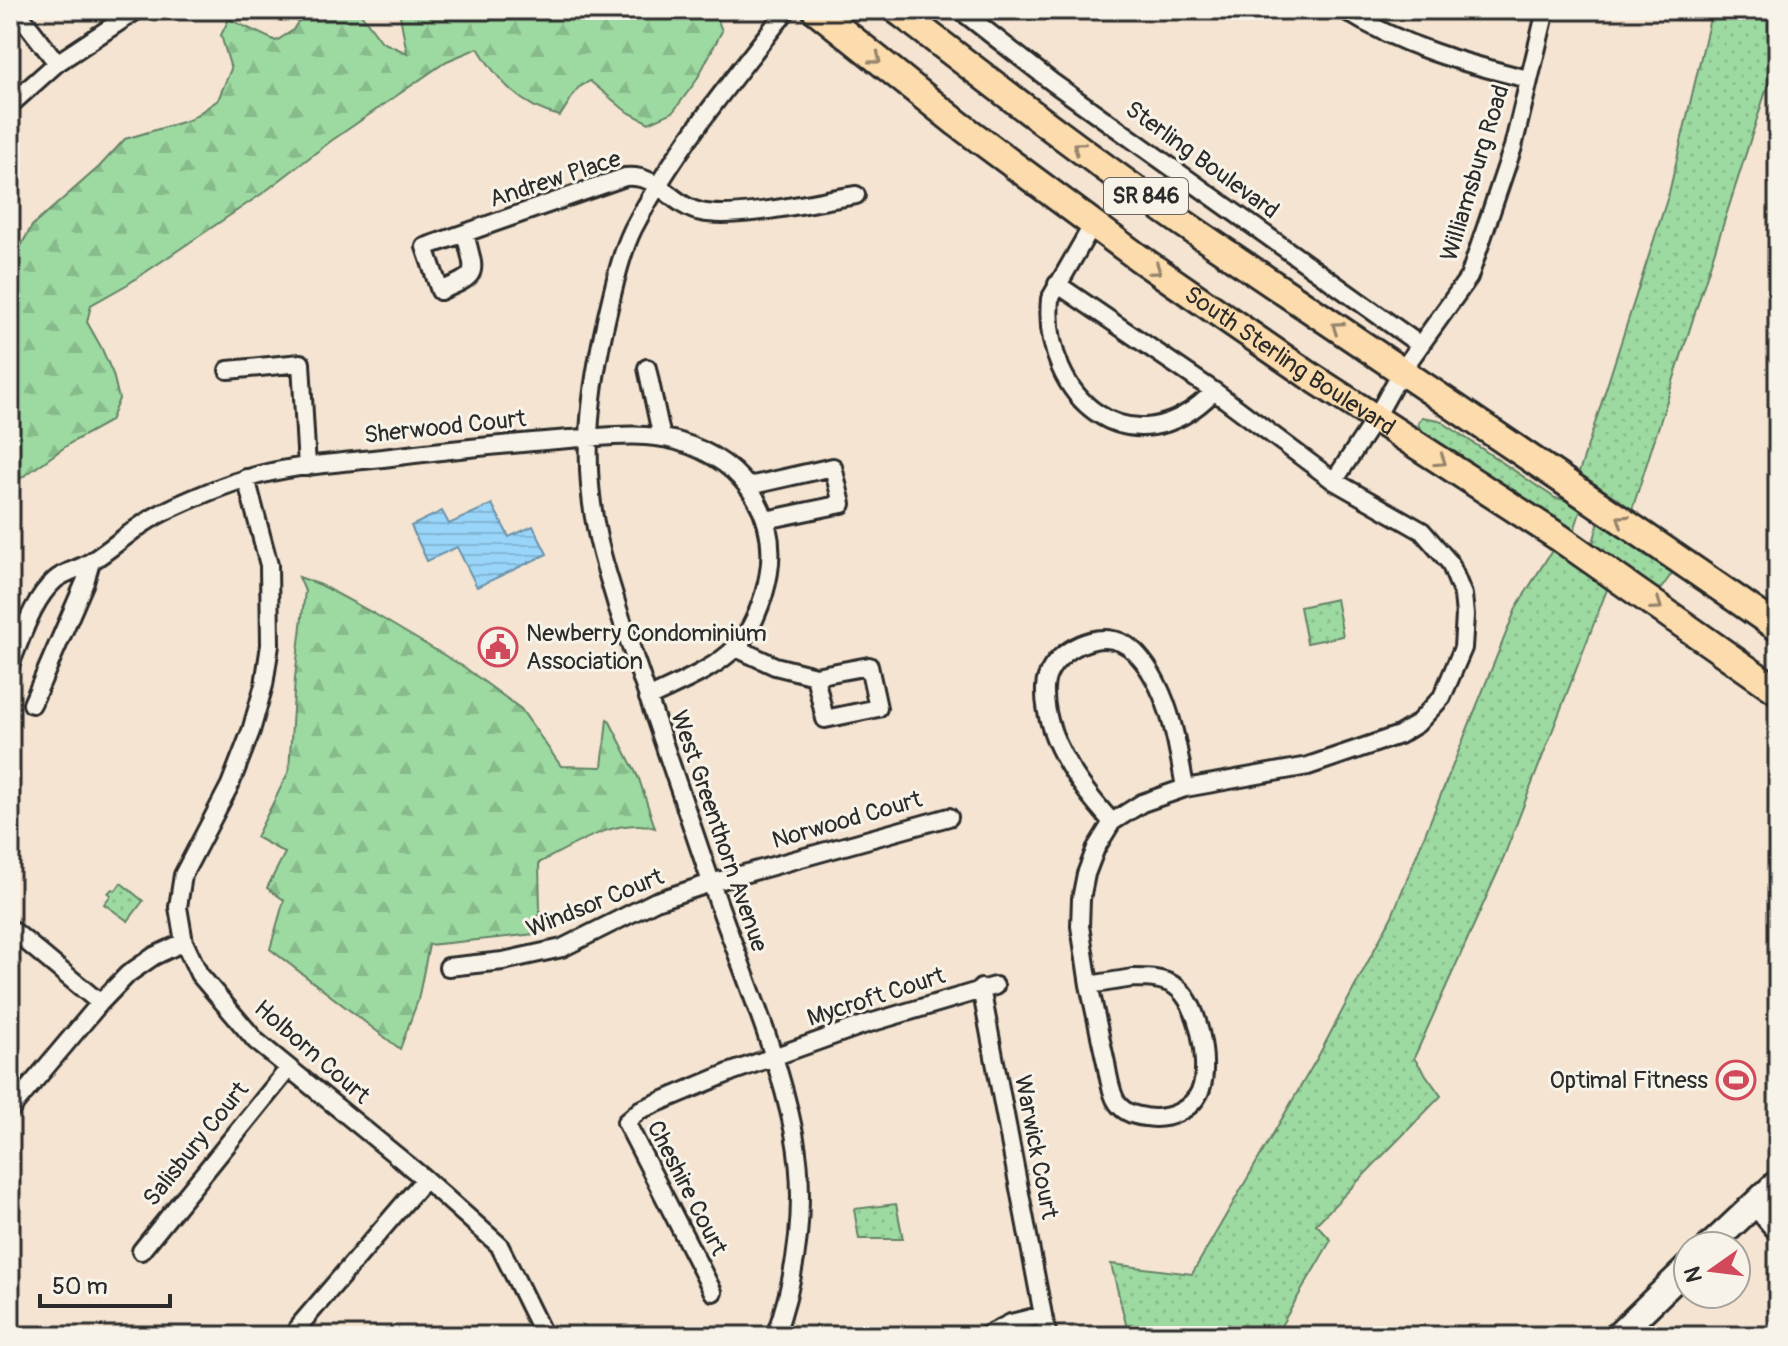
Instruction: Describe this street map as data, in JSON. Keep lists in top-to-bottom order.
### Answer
{
  "streets": {
    "main road": ["SR 846", "South Sterling Boulevard"],
    "street": [
      "Sterling Boulevard",
      "Williamsburg Road",
      "Andrew Place",
      "Sherwood Court",
      "Norwood Court",
      "West Greenthorn Avenue",
      "Windsor Court",
      "Mycroft Court",
      "Holborn Court",
      "Salisbury Court",
      "Warwick Court",
      "Cheshire Court"
    ]
  },
  "crossings": [
    ["Sterling Boulevard", "Williamsburg Road"],
    ["Williamsburg Road", "SR 846"],
    ["Williamsburg Road", "South Sterling Boulevard"],
    ["Andrew Place", "West Greenthorn Avenue"],
    ["Sherwood Court", "West Greenthorn Avenue"],
    ["Sherwood Court", "Holborn Court"],
    ["Norwood Court", "West Greenthorn Avenue"],
    ["Norwood Court", "Windsor Court"],
    ["West Greenthorn Avenue", "Windsor Court"],
    ["West Greenthorn Avenue", "Mycroft Court"],
    ["West Greenthorn Avenue", "Cheshire Court"],
    ["Mycroft Court", "Warwick Court"],
    ["Mycroft Court", "Cheshire Court"],
    ["Holborn Court", "Salisbury Court"]
  ],
  "places": {
    "public building": ["Newberry Condominium Association"],
    "sports": ["Optimal Fitness"]
  },
  "scale_bar": "50 m",
  "north": "left"
}
